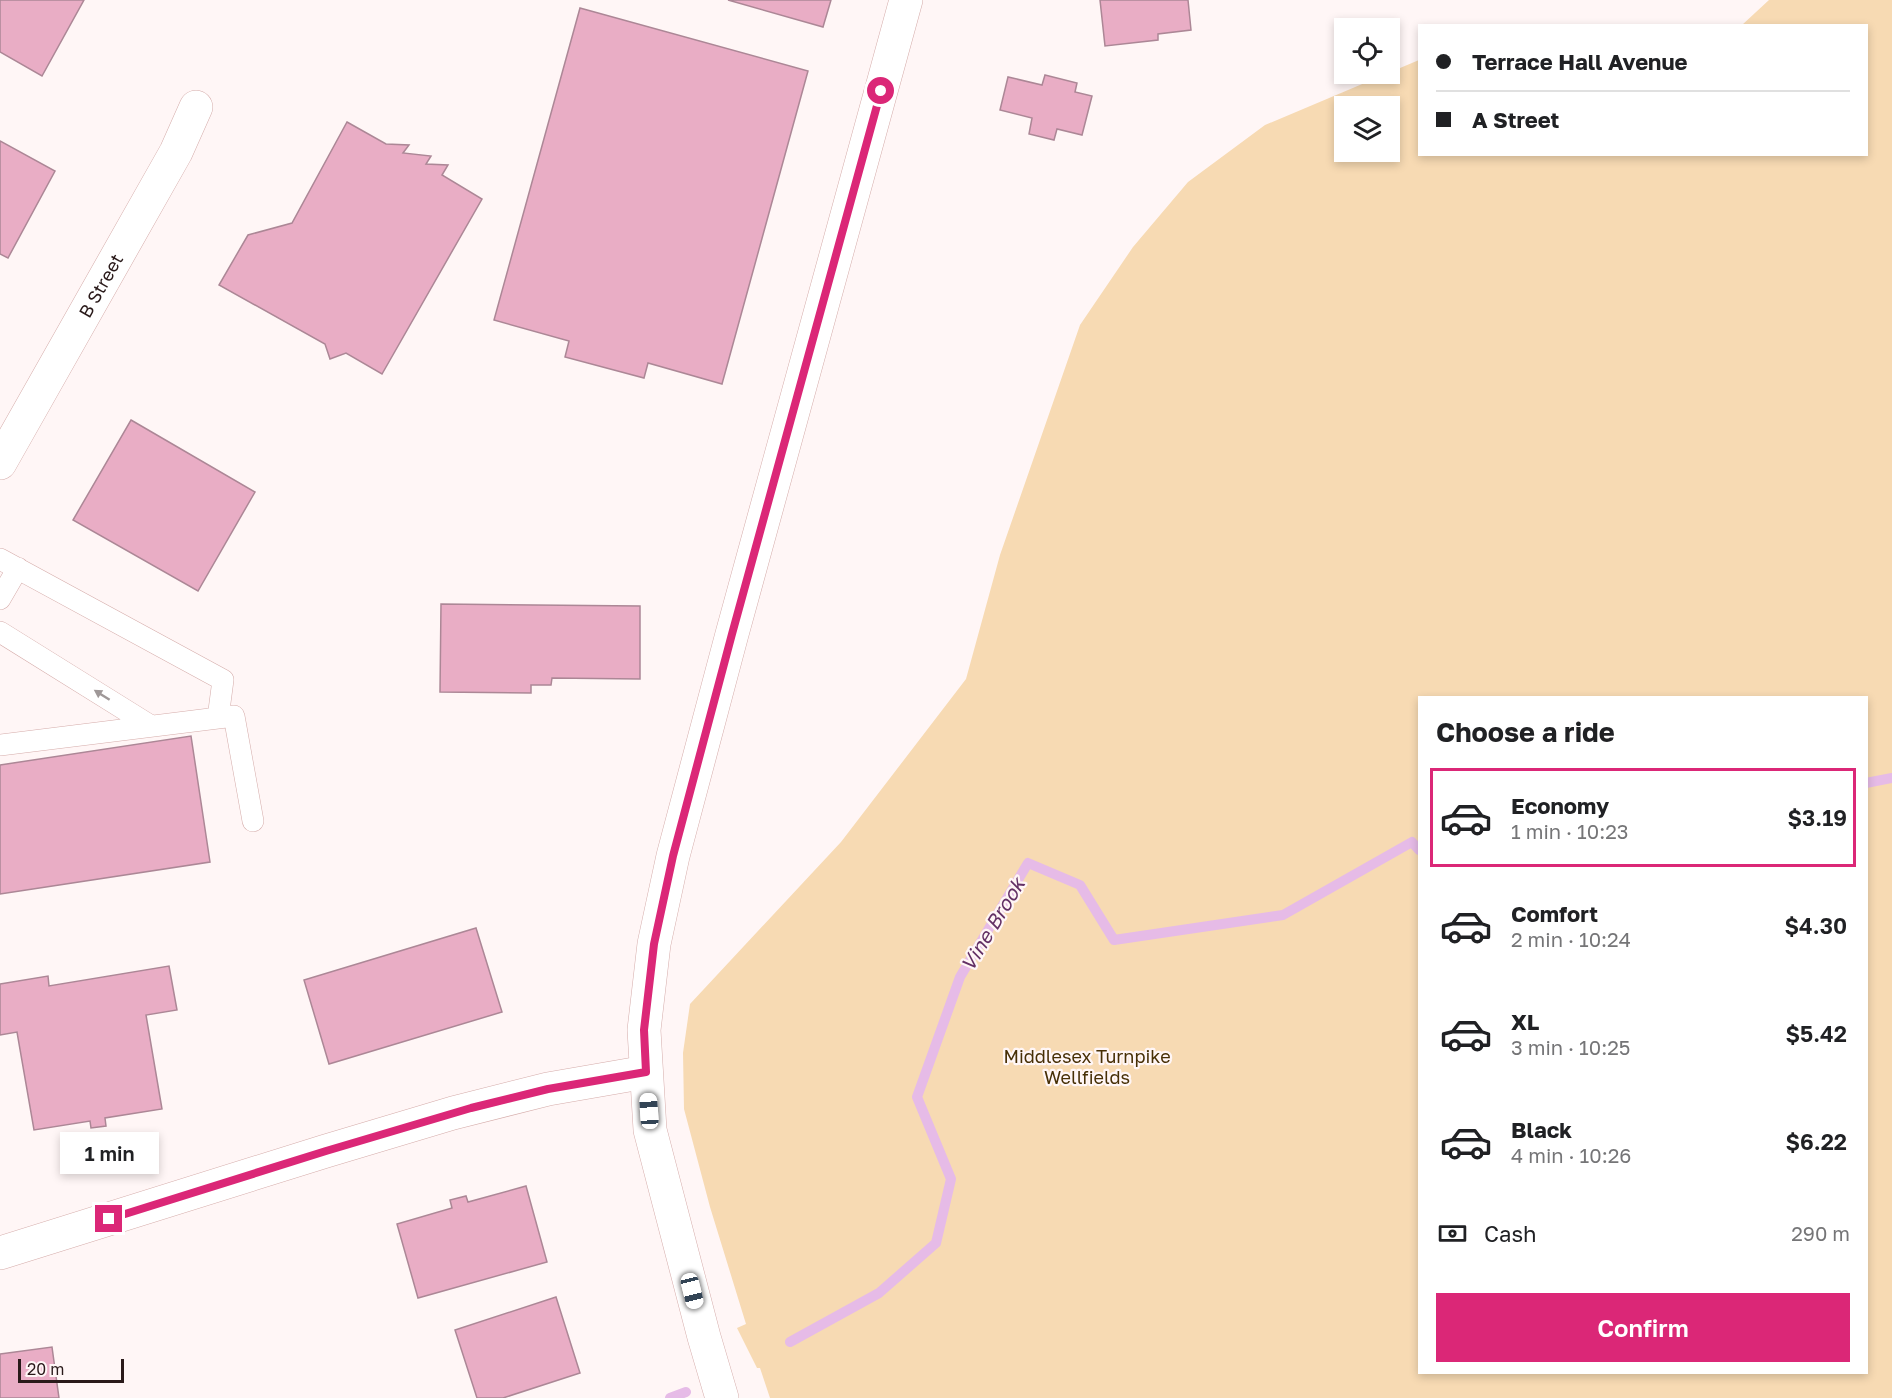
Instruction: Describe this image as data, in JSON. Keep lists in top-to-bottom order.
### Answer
{
  "streets": {
    "main road": ["B Street"]
  },
  "water": ["Vine Brook"],
  "parks": ["Middlesex Turnpike Wellfields"],
  "scale_bar": "20 m",
  "page": {
    "banner": ["Terrace Hall Avenue", "A Street"],
    "heading": "Choose a ride",
    "list": [
      {
        "name": "Economy",
        "note": "1 min · 10:23",
        "value": "$3.19"
      },
      {
        "name": "Comfort",
        "note": "2 min · 10:24",
        "value": "$4.30"
      },
      {
        "name": "XL",
        "note": "3 min · 10:25",
        "value": "$5.42"
      },
      {
        "name": "Black",
        "note": "4 min · 10:26",
        "value": "$6.22"
      }
    ],
    "bubble": "1 min",
    "pay": ["Cash", "290 m"],
    "buttons": "Confirm",
    "scale": "20 m"
  }
}
